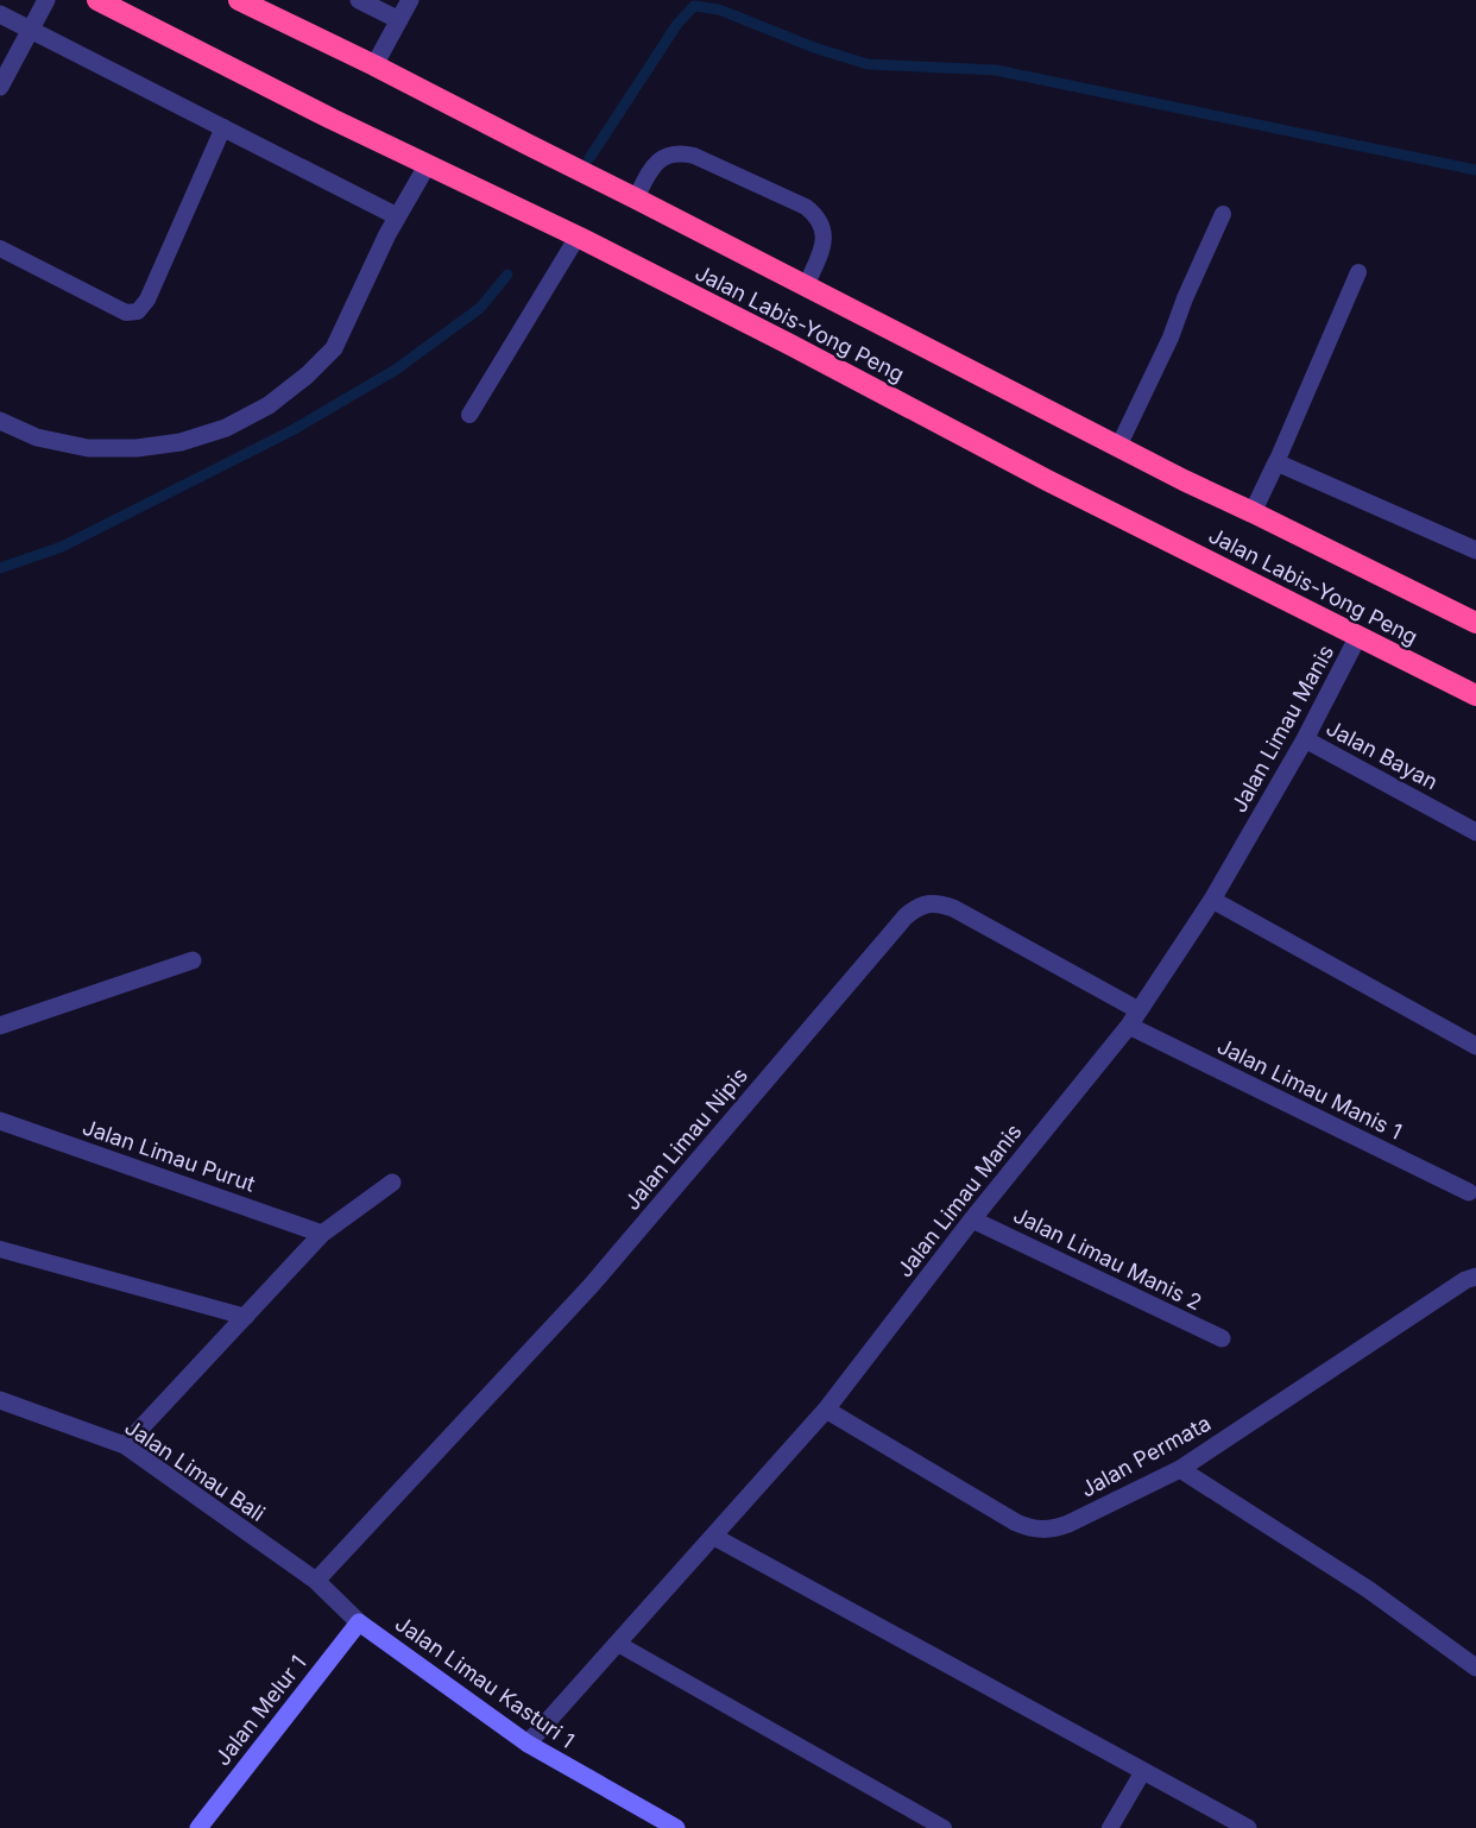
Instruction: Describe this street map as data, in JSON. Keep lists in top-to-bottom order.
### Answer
{
  "streets": {
    "highway": ["Jalan Labis-Yong Peng"],
    "street": [
      "Jalan Limau Manis",
      "Jalan Bayan",
      "Jalan Limau Manis 1",
      "Jalan Limau Nipis",
      "Jalan Limau Purut",
      "Jalan Limau Manis 2",
      "Jalan Permata",
      "Jalan Limau Bali",
      "Jalan Limau Kasturi 1",
      "Jalan Melur 1"
    ]
  },
  "crossings": [
    ["Jalan Labis-Yong Peng", "Jalan Limau Manis"],
    ["Jalan Limau Manis", "Jalan Bayan"],
    ["Jalan Limau Manis", "Jalan Limau Manis 1"],
    ["Jalan Limau Manis", "Jalan Limau Nipis"],
    ["Jalan Limau Manis", "Jalan Limau Manis 2"],
    ["Jalan Limau Manis", "Jalan Permata"],
    ["Jalan Limau Manis", "Jalan Limau Kasturi 1"],
    ["Jalan Limau Manis 1", "Jalan Limau Nipis"],
    ["Jalan Limau Nipis", "Jalan Limau Bali"],
    ["Jalan Limau Nipis", "Jalan Limau Kasturi 1"],
    ["Jalan Limau Bali", "Jalan Limau Kasturi 1"],
    ["Jalan Limau Kasturi 1", "Jalan Melur 1"]
  ]
}
